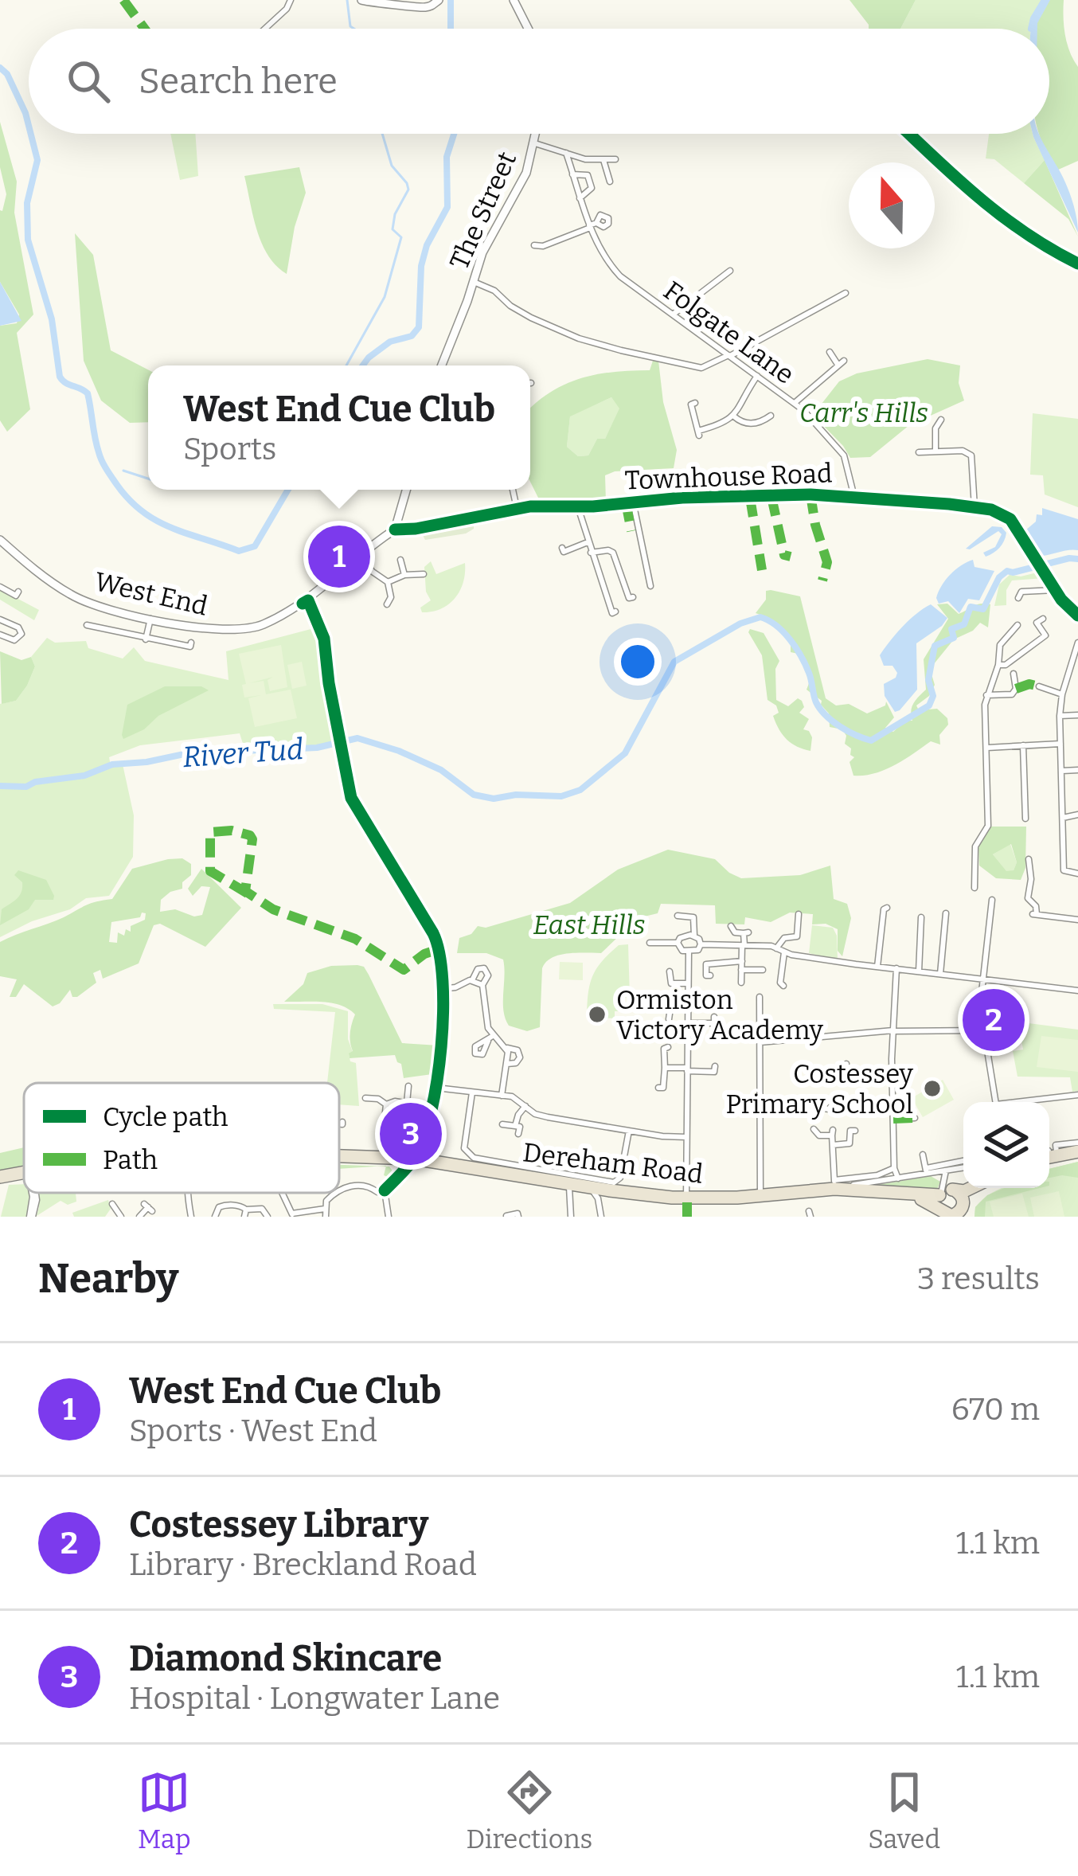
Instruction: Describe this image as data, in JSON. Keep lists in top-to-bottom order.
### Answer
{
  "streets": {
    "highway": ["Dereham Road"],
    "street": [
      "The Street",
      "Folgate Lane",
      "Townhouse Road",
      "West End"
    ]
  },
  "crossings": [
    ["Folgate Lane", "Townhouse Road"],
    ["Townhouse Road", "West End"]
  ],
  "water": ["River Tud"],
  "parks": ["Carr's Hills", "East Hills"],
  "places": ["Ormiston Victory Academy", "Costessey Primary School"],
  "legend": ["Cycle path", "Path"],
  "north": "top",
  "page": {
    "search": "Search here",
    "popup": ["West End Cue Club", "Sports"],
    "pins": ["1", "2", "3"],
    "heading": ["Nearby", "3 results"],
    "list": [
      {
        "mark": "1",
        "name": "West End Cue Club",
        "note": "Sports · West End",
        "value": "670 m"
      },
      {
        "mark": "2",
        "name": "Costessey Library",
        "note": "Library · Breckland Road",
        "value": "1.1 km"
      },
      {
        "mark": "3",
        "name": "Diamond Skincare",
        "note": "Hospital · Longwater Lane",
        "value": "1.1 km"
      }
    ],
    "nav": ["Map", "Directions", "Saved"]
  }
}
